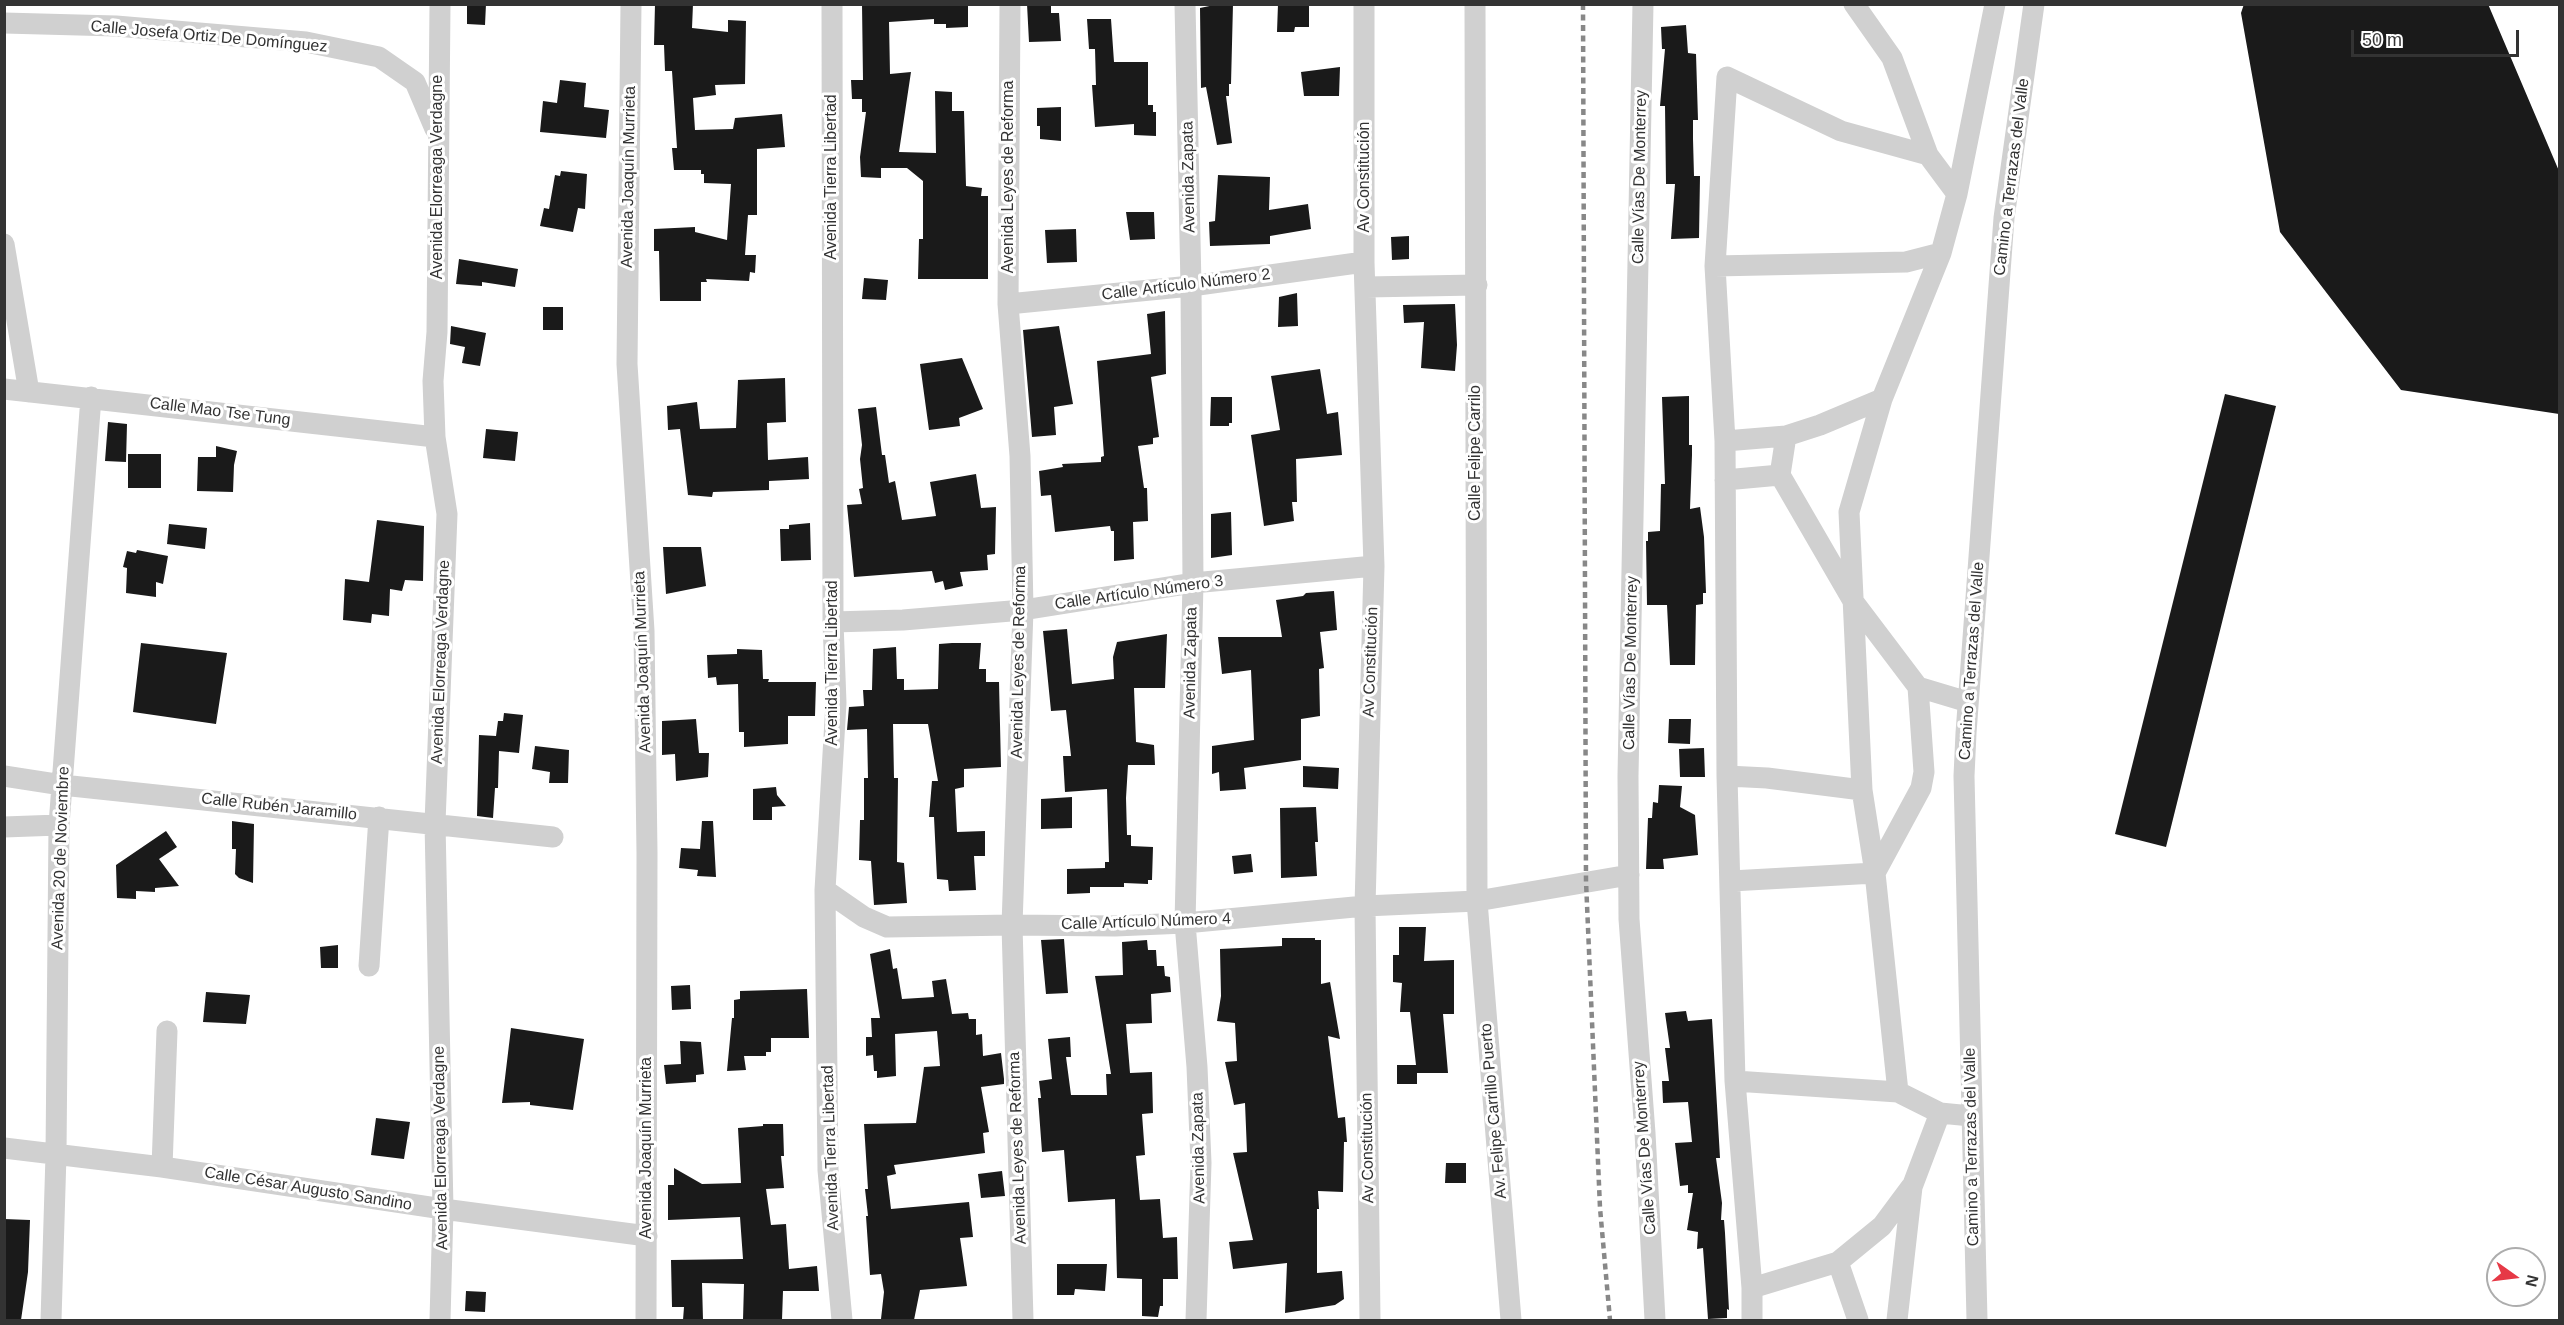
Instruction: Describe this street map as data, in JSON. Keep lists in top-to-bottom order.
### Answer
{
  "streets": {
    "street": [
      "Calle Josefa Ortiz De Domínguez",
      "Avenida Elorreaga Verdagne",
      "Avenida Joaquín Murrieta",
      "Avenida Tierra Libertad",
      "Avenida Leyes de Reforma",
      "Avenida Zapata",
      "Av Constitución",
      "Calle Vías De Monterrey",
      "Camino a Terrazas del Valle",
      "Calle Artículo Número 2",
      "Calle Mao Tse Tung",
      "Calle Felipe Carrilo",
      "Calle Artículo Número 3",
      "Calle Rubén Jaramillo",
      "Avenida 20 de Noviembre",
      "Calle Artículo Número 4",
      "Av. Felipe Carrillo Puerto",
      "Calle César Augusto Sandino"
    ]
  },
  "crossings": [
    ["Calle Josefa Ortiz De Domínguez", "Avenida Elorreaga Verdagne"],
    ["Avenida Elorreaga Verdagne", "Calle Mao Tse Tung"],
    ["Avenida Elorreaga Verdagne", "Calle Rubén Jaramillo"],
    ["Avenida Elorreaga Verdagne", "Calle César Augusto Sandino"],
    ["Avenida Joaquín Murrieta", "Calle César Augusto Sandino"],
    ["Avenida Tierra Libertad", "Calle Artículo Número 3"],
    ["Avenida Tierra Libertad", "Calle Artículo Número 4"],
    ["Avenida Leyes de Reforma", "Calle Artículo Número 2"],
    ["Avenida Leyes de Reforma", "Calle Artículo Número 3"],
    ["Avenida Leyes de Reforma", "Calle Artículo Número 4"],
    ["Avenida Zapata", "Calle Artículo Número 2"],
    ["Avenida Zapata", "Calle Artículo Número 3"],
    ["Avenida Zapata", "Calle Artículo Número 4"],
    ["Av Constitución", "Calle Artículo Número 2"],
    ["Av Constitución", "Calle Artículo Número 3"],
    ["Av Constitución", "Calle Artículo Número 4"],
    ["Calle Vías De Monterrey", "Calle Artículo Número 4"],
    ["Calle Mao Tse Tung", "Avenida 20 de Noviembre"],
    ["Calle Felipe Carrilo", "Calle Artículo Número 4"],
    ["Calle Felipe Carrilo", "Av. Felipe Carrillo Puerto"],
    ["Calle Rubén Jaramillo", "Avenida 20 de Noviembre"],
    ["Avenida 20 de Noviembre", "Calle César Augusto Sandino"],
    ["Calle Artículo Número 4", "Av. Felipe Carrillo Puerto"]
  ],
  "scale_bar": "50 m",
  "north": "right"
}
